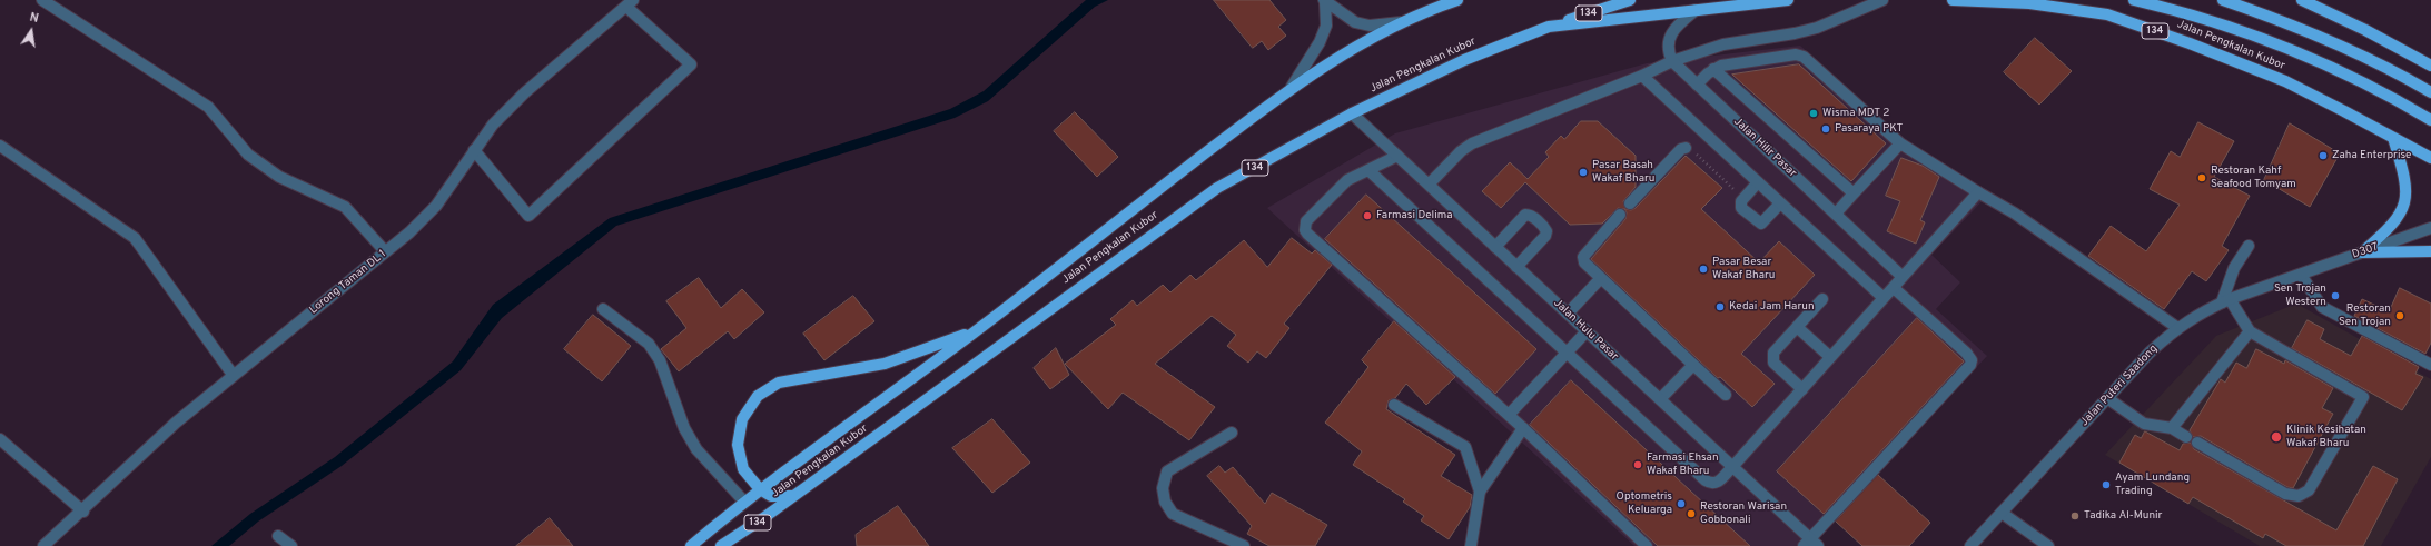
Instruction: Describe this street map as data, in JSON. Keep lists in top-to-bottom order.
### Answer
{
  "streets": {
    "main road": ["134", "Jalan Pengkalan Kubor"],
    "street": [
      "Jalan Hilir Pasar",
      "D307",
      "Lorong Taman DL 1",
      "Jalan Hulu Pasar",
      "Jalan Puteri Saadong"
    ]
  },
  "crossings": [
    ["Jalan Pengkalan Kubor", "Jalan Hulu Pasar"],
    ["D307", "Jalan Puteri Saadong"]
  ],
  "places": [
    "Wisma MDT 2",
    "Pasaraya PKT",
    "Zaha Enterprise",
    "Pasar Basah Wakaf Bharu",
    "Restoran Kahf Seafood Tomyam",
    "Farmasi Delima",
    "Pasar Besar Wakaf Bharu",
    "Sen Trojan Western",
    "Kedai Jam Harun",
    "Restoran Sen Trojan",
    "Klinik Kesihatan Wakaf Bharu",
    "Farmasi Ehsan Wakaf Bharu",
    "Ayam Lundang Trading",
    "Optometris Keluarga",
    "Restoran Warisan Gobbonali",
    "Tadika Al-Munir"
  ],
  "north": "top"
}
